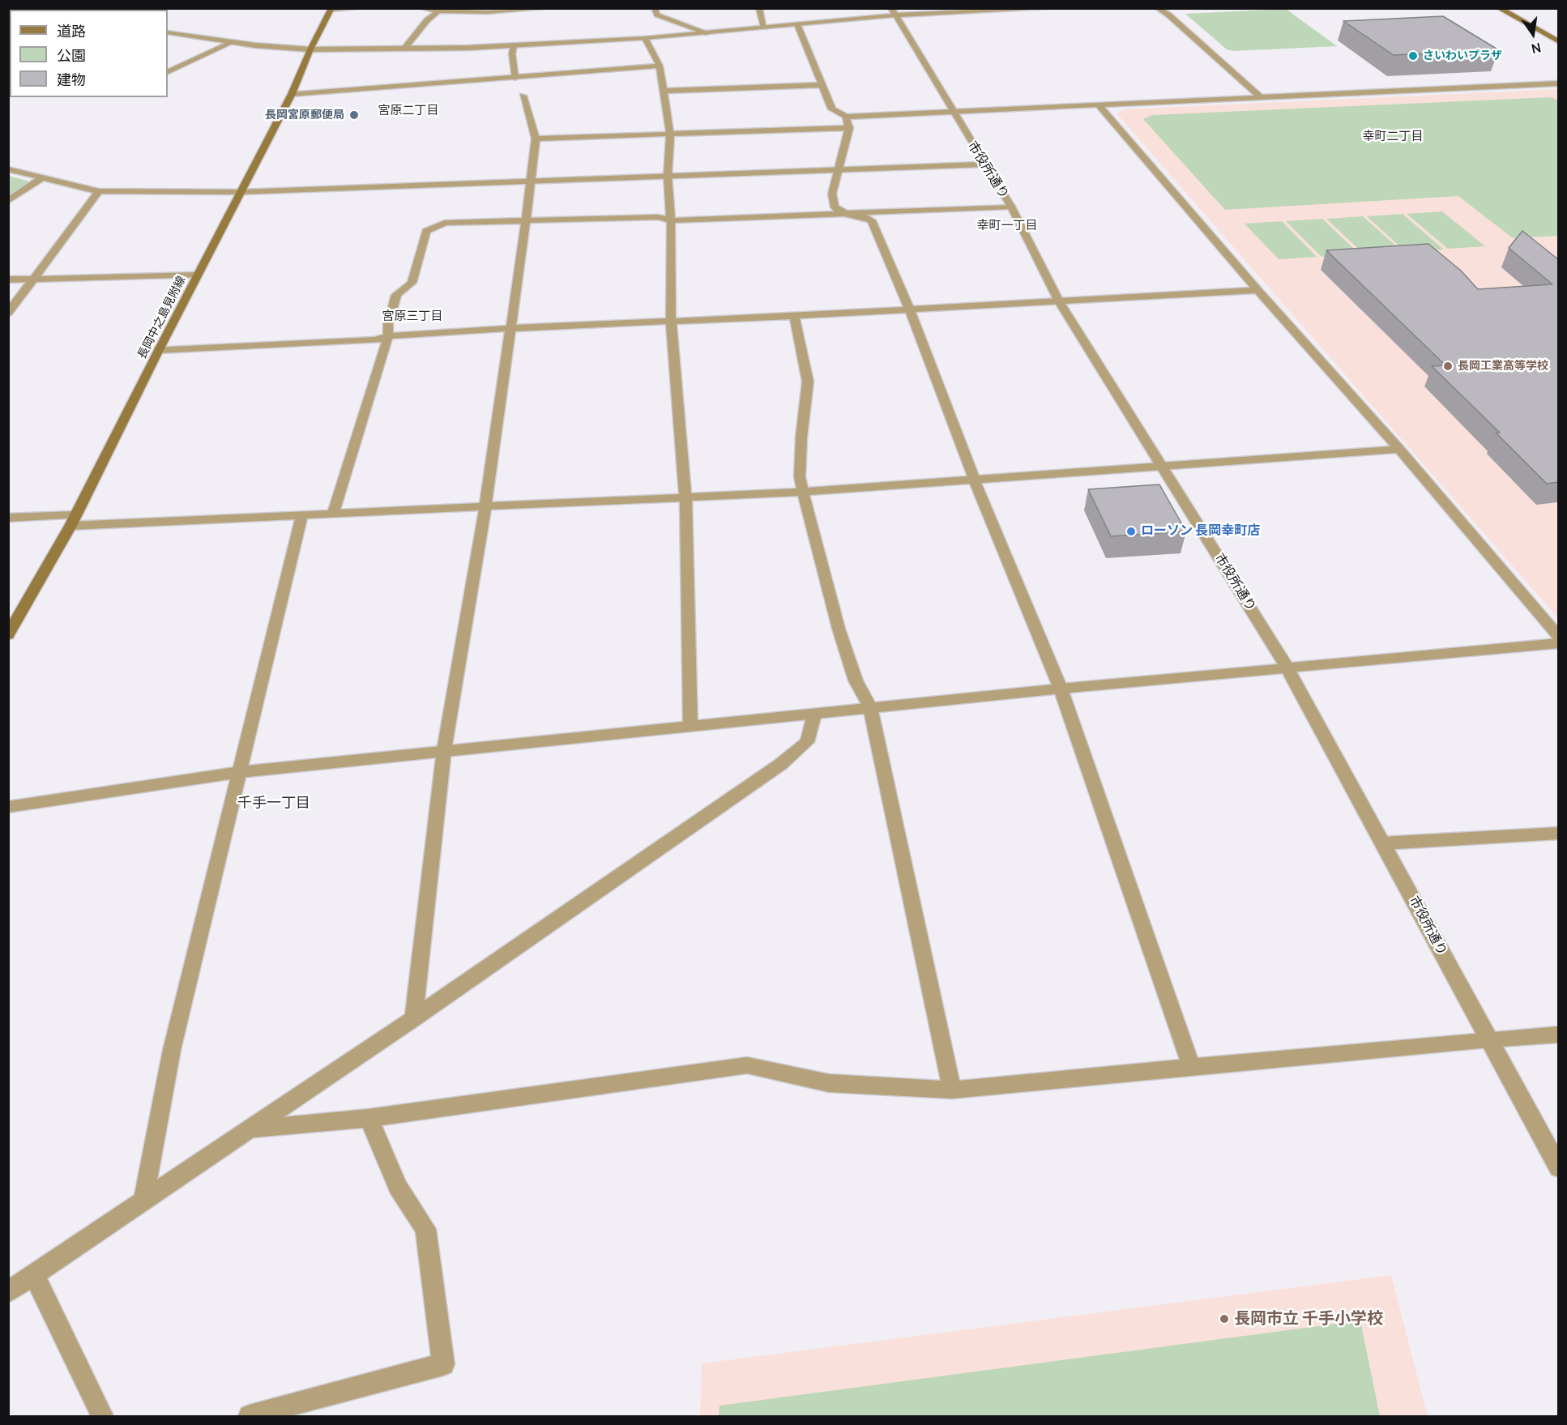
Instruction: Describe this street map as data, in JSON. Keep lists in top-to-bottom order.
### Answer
{
  "streets": {
    "main road": ["長岡中之島見附線"],
    "street": ["市役所通り"]
  },
  "districts": [
    "宮原二丁目",
    "幸町二丁目",
    "幸町一丁目",
    "宮原三丁目",
    "千手一丁目"
  ],
  "places": [
    "さいわいプラザ",
    "長岡宮原郵便局",
    "長岡工業高等学校",
    "ローソン 長岡幸町店",
    "長岡市立 千手小学校"
  ],
  "legend": ["道路", "公園", "建物"],
  "north": "bottom"
}
